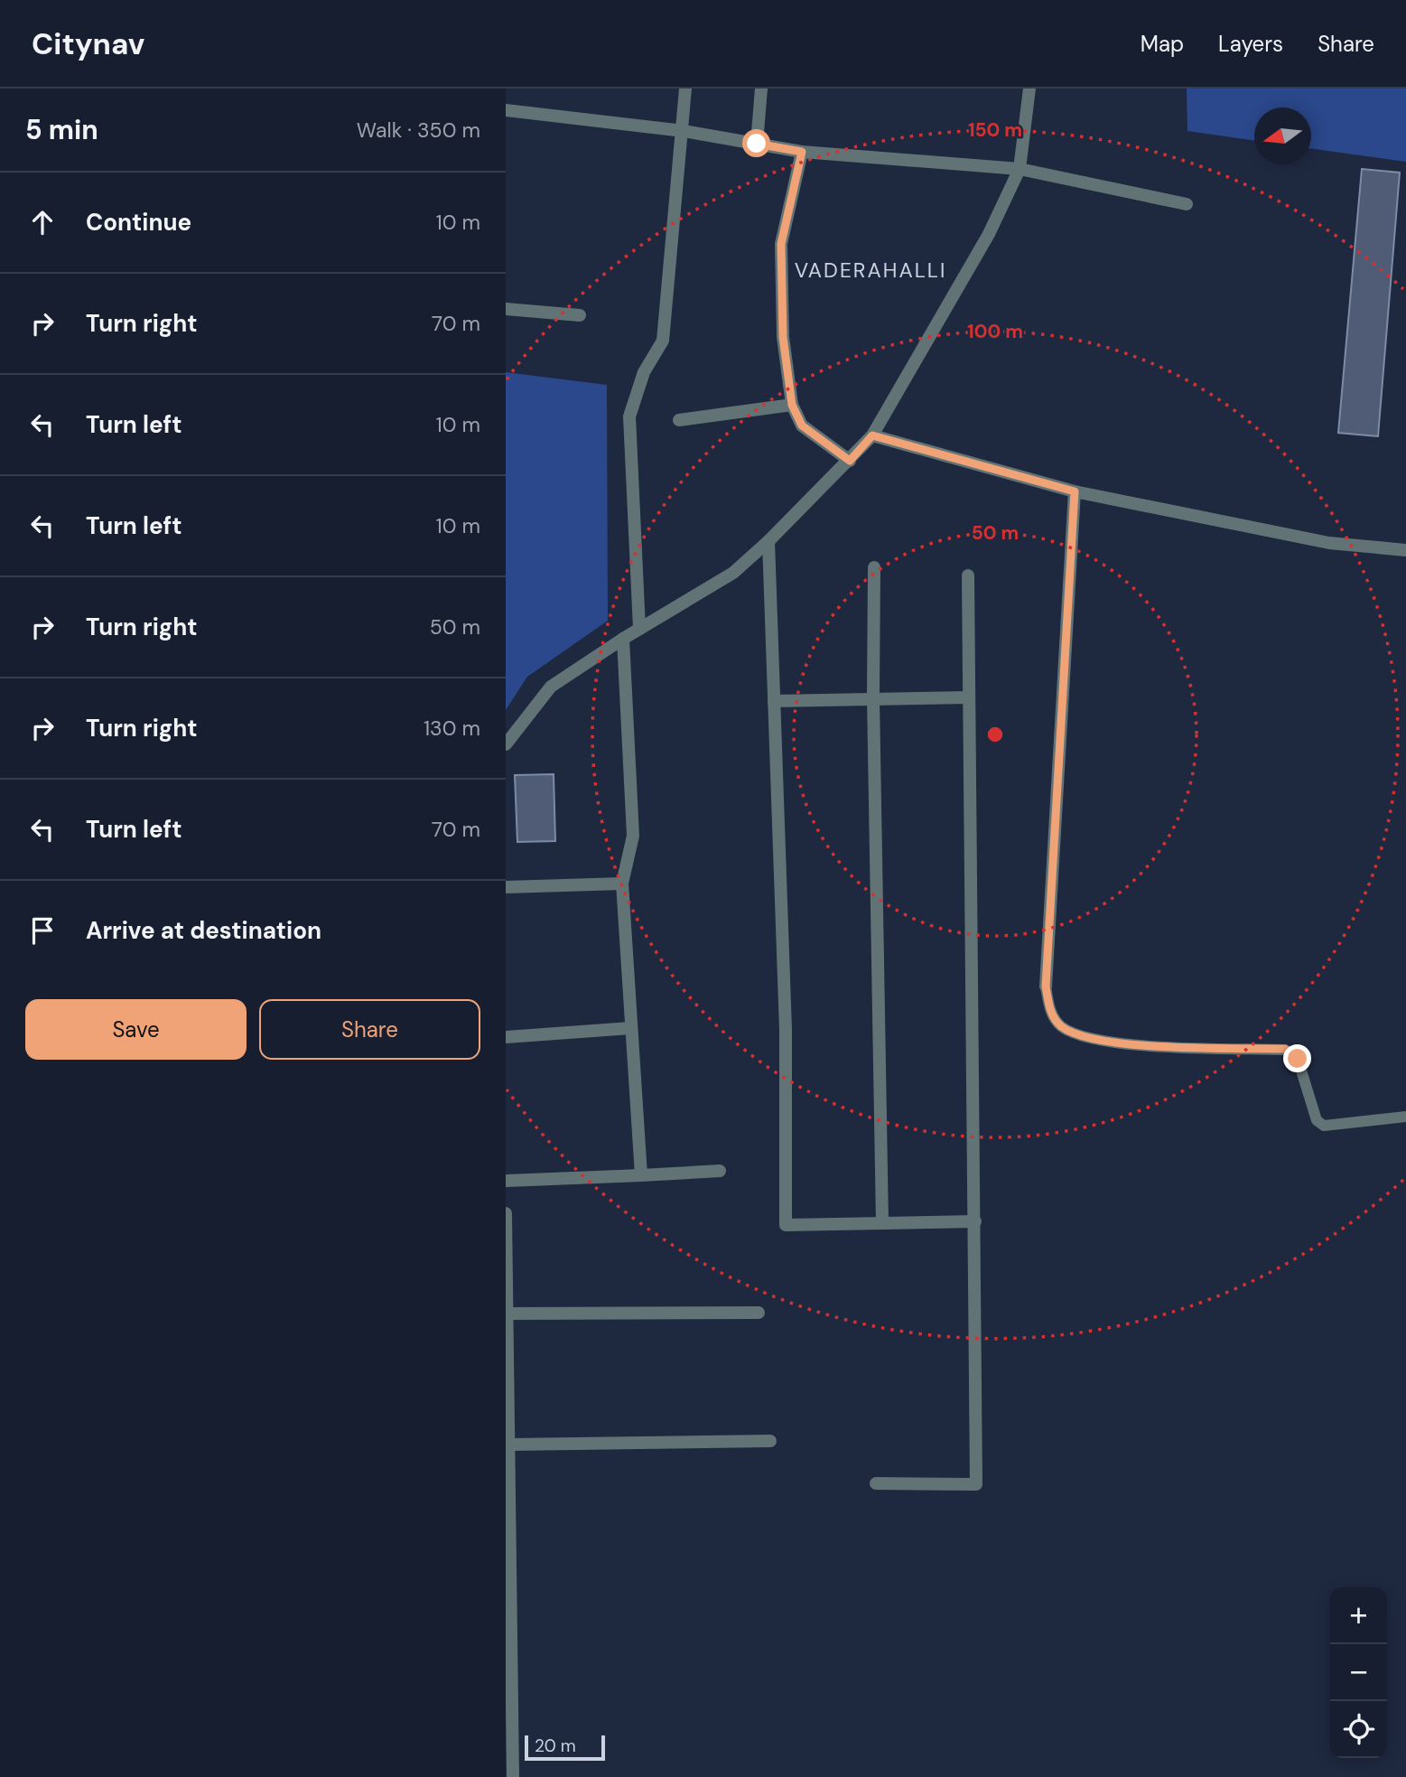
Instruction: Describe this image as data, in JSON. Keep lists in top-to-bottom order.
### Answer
{
  "districts": ["VADERAHALLI"],
  "scale_bar": "20 m",
  "north": "left",
  "page": {
    "header": "Citynav",
    "nav": ["Map", "Layers", "Share"],
    "heading": ["5 min", "Walk · 350 m"],
    "list": [
      ["Continue", "10 m"],
      ["Turn right", "70 m"],
      ["Turn left", "10 m"],
      ["Turn left", "10 m"],
      ["Turn right", "50 m"],
      ["Turn right", "130 m"],
      ["Turn left", "70 m"],
      "Arrive at destination"
    ],
    "buttons": ["Save", "Share"],
    "map_buttons": ["+", "−"],
    "scale": "20 m"
  },
  "rings": ["150 m", "100 m", "50 m"]
}
